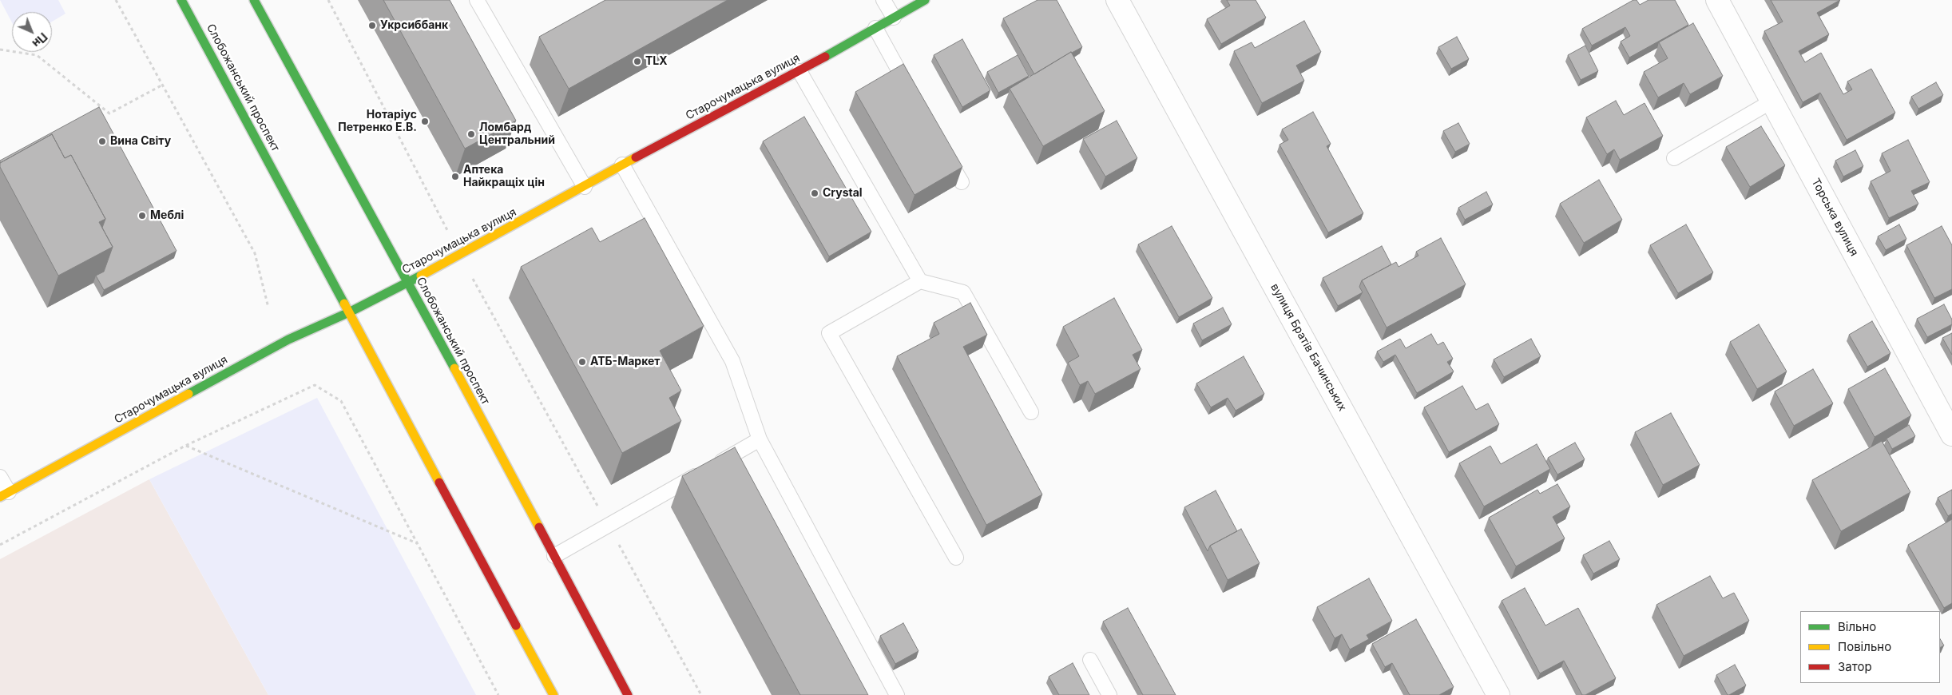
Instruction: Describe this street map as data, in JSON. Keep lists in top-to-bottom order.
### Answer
{
  "streets": {
    "main road": ["Старочумацька вулиця", "Слобожанський проспект"],
    "street": ["Торська вулиця", "вулиця Братів Бачинських"]
  },
  "crossings": [
    ["Старочумацька вулиця", "Слобожанський проспект"]
  ],
  "places": [
    "Укрсиббанк",
    "TLX",
    "Нотаріус Петренко Е.В.",
    "Ломбард Центральний",
    "Вина Світу",
    "Аптека Найкращiх цiн",
    "Crystal",
    "Меблі",
    "АТБ-Маркет"
  ],
  "legend": ["Вільно", "Повільно", "Затор"],
  "north": "bottom right"
}
